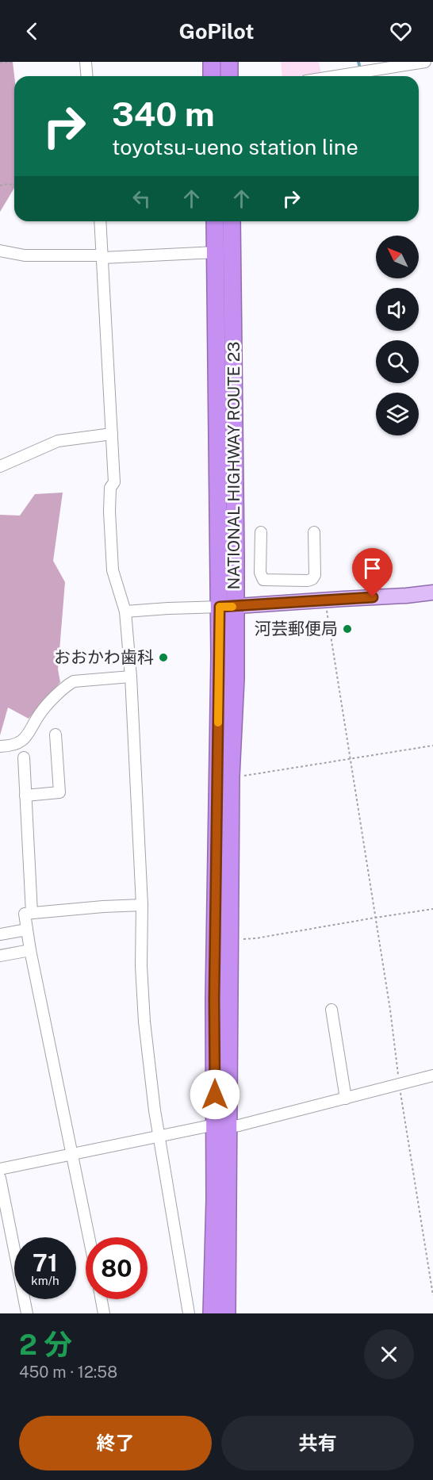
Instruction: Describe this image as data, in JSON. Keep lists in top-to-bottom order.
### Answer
{
  "streets": {
    "highway": ["NATIONAL HIGHWAY ROUTE 23"]
  },
  "places": ["河芸郵便局", "おおかわ歯科"],
  "north": "top left",
  "page": {
    "header": "GoPilot",
    "turn": ["340 m", "toyotsu-ueno station line"],
    "speed": "71 km/h",
    "limit": "80",
    "heading": ["2 分", "450 m · 12:58"],
    "buttons": ["終了", "共有"]
  }
}
